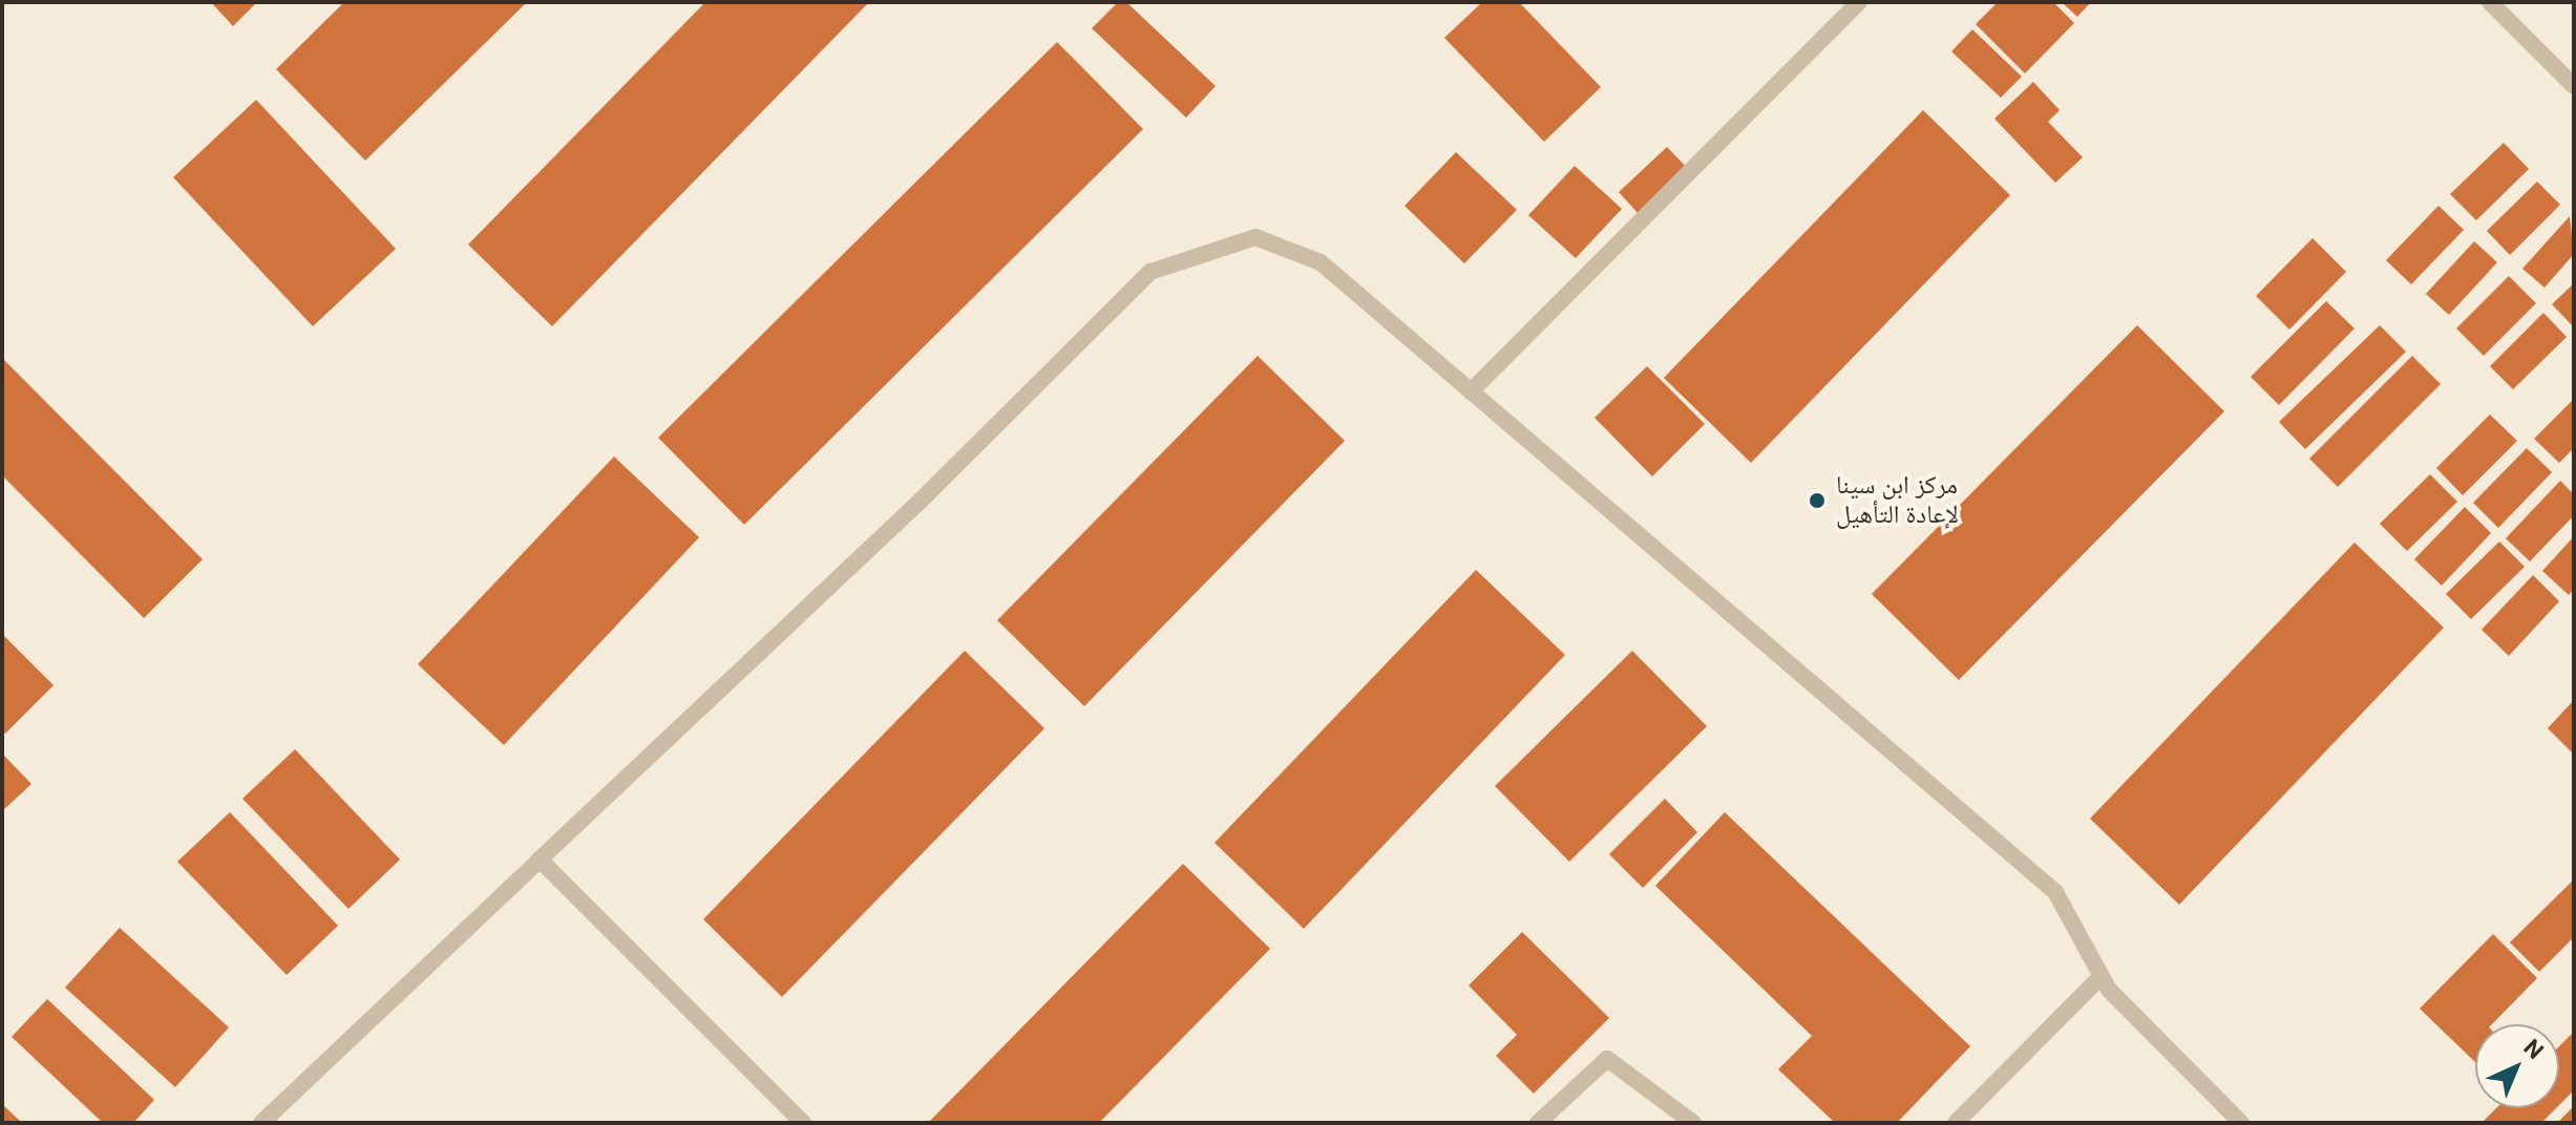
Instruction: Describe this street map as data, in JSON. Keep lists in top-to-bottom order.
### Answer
{
  "places": ["مركز ابن سينا لإعادة التأهيل"],
  "north": "top right"
}
